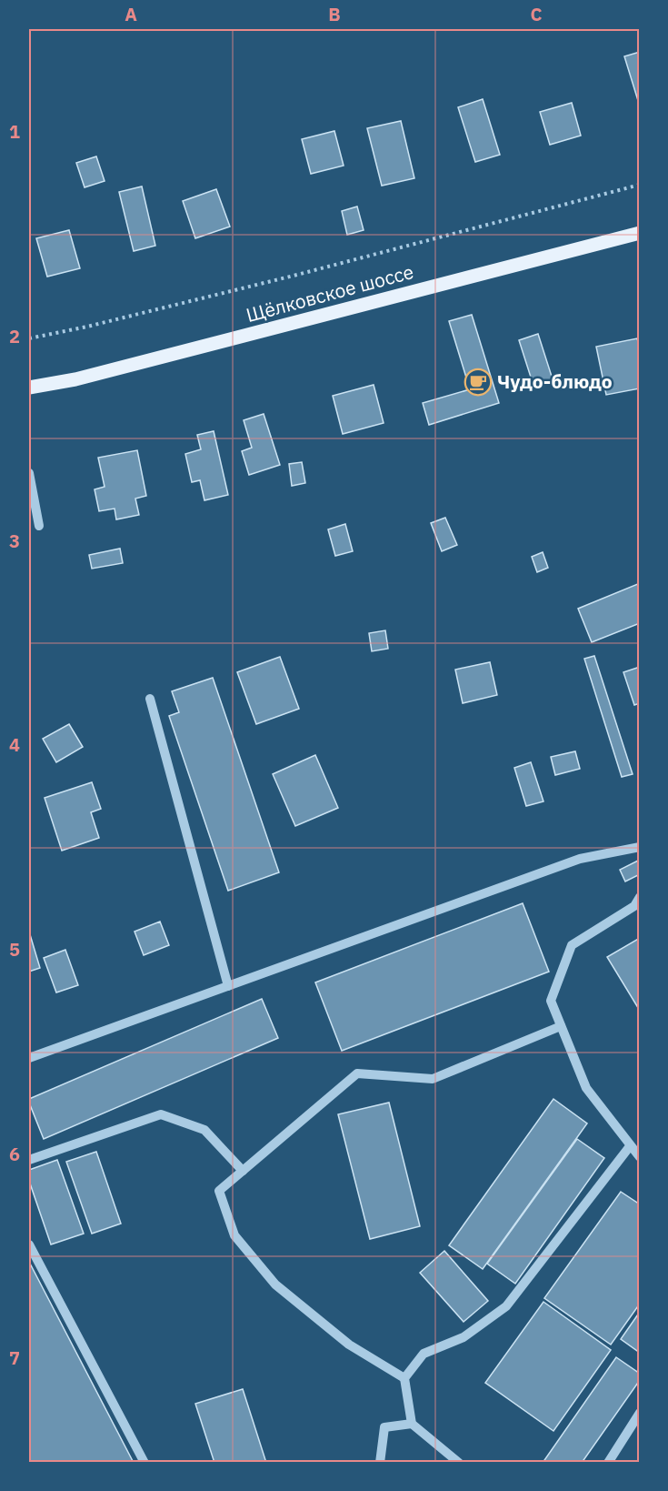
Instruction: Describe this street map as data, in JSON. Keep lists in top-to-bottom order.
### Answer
{
  "streets": {
    "main road": ["Щёлковское шоссе"]
  },
  "places": {
    "cafe": ["Чудо-блюдо"]
  },
  "grid": {
    "columns": ["A", "B", "C"],
    "rows": [
      "1",
      "2",
      "3",
      "4",
      "5",
      "6",
      "7"
    ]
  }
}
